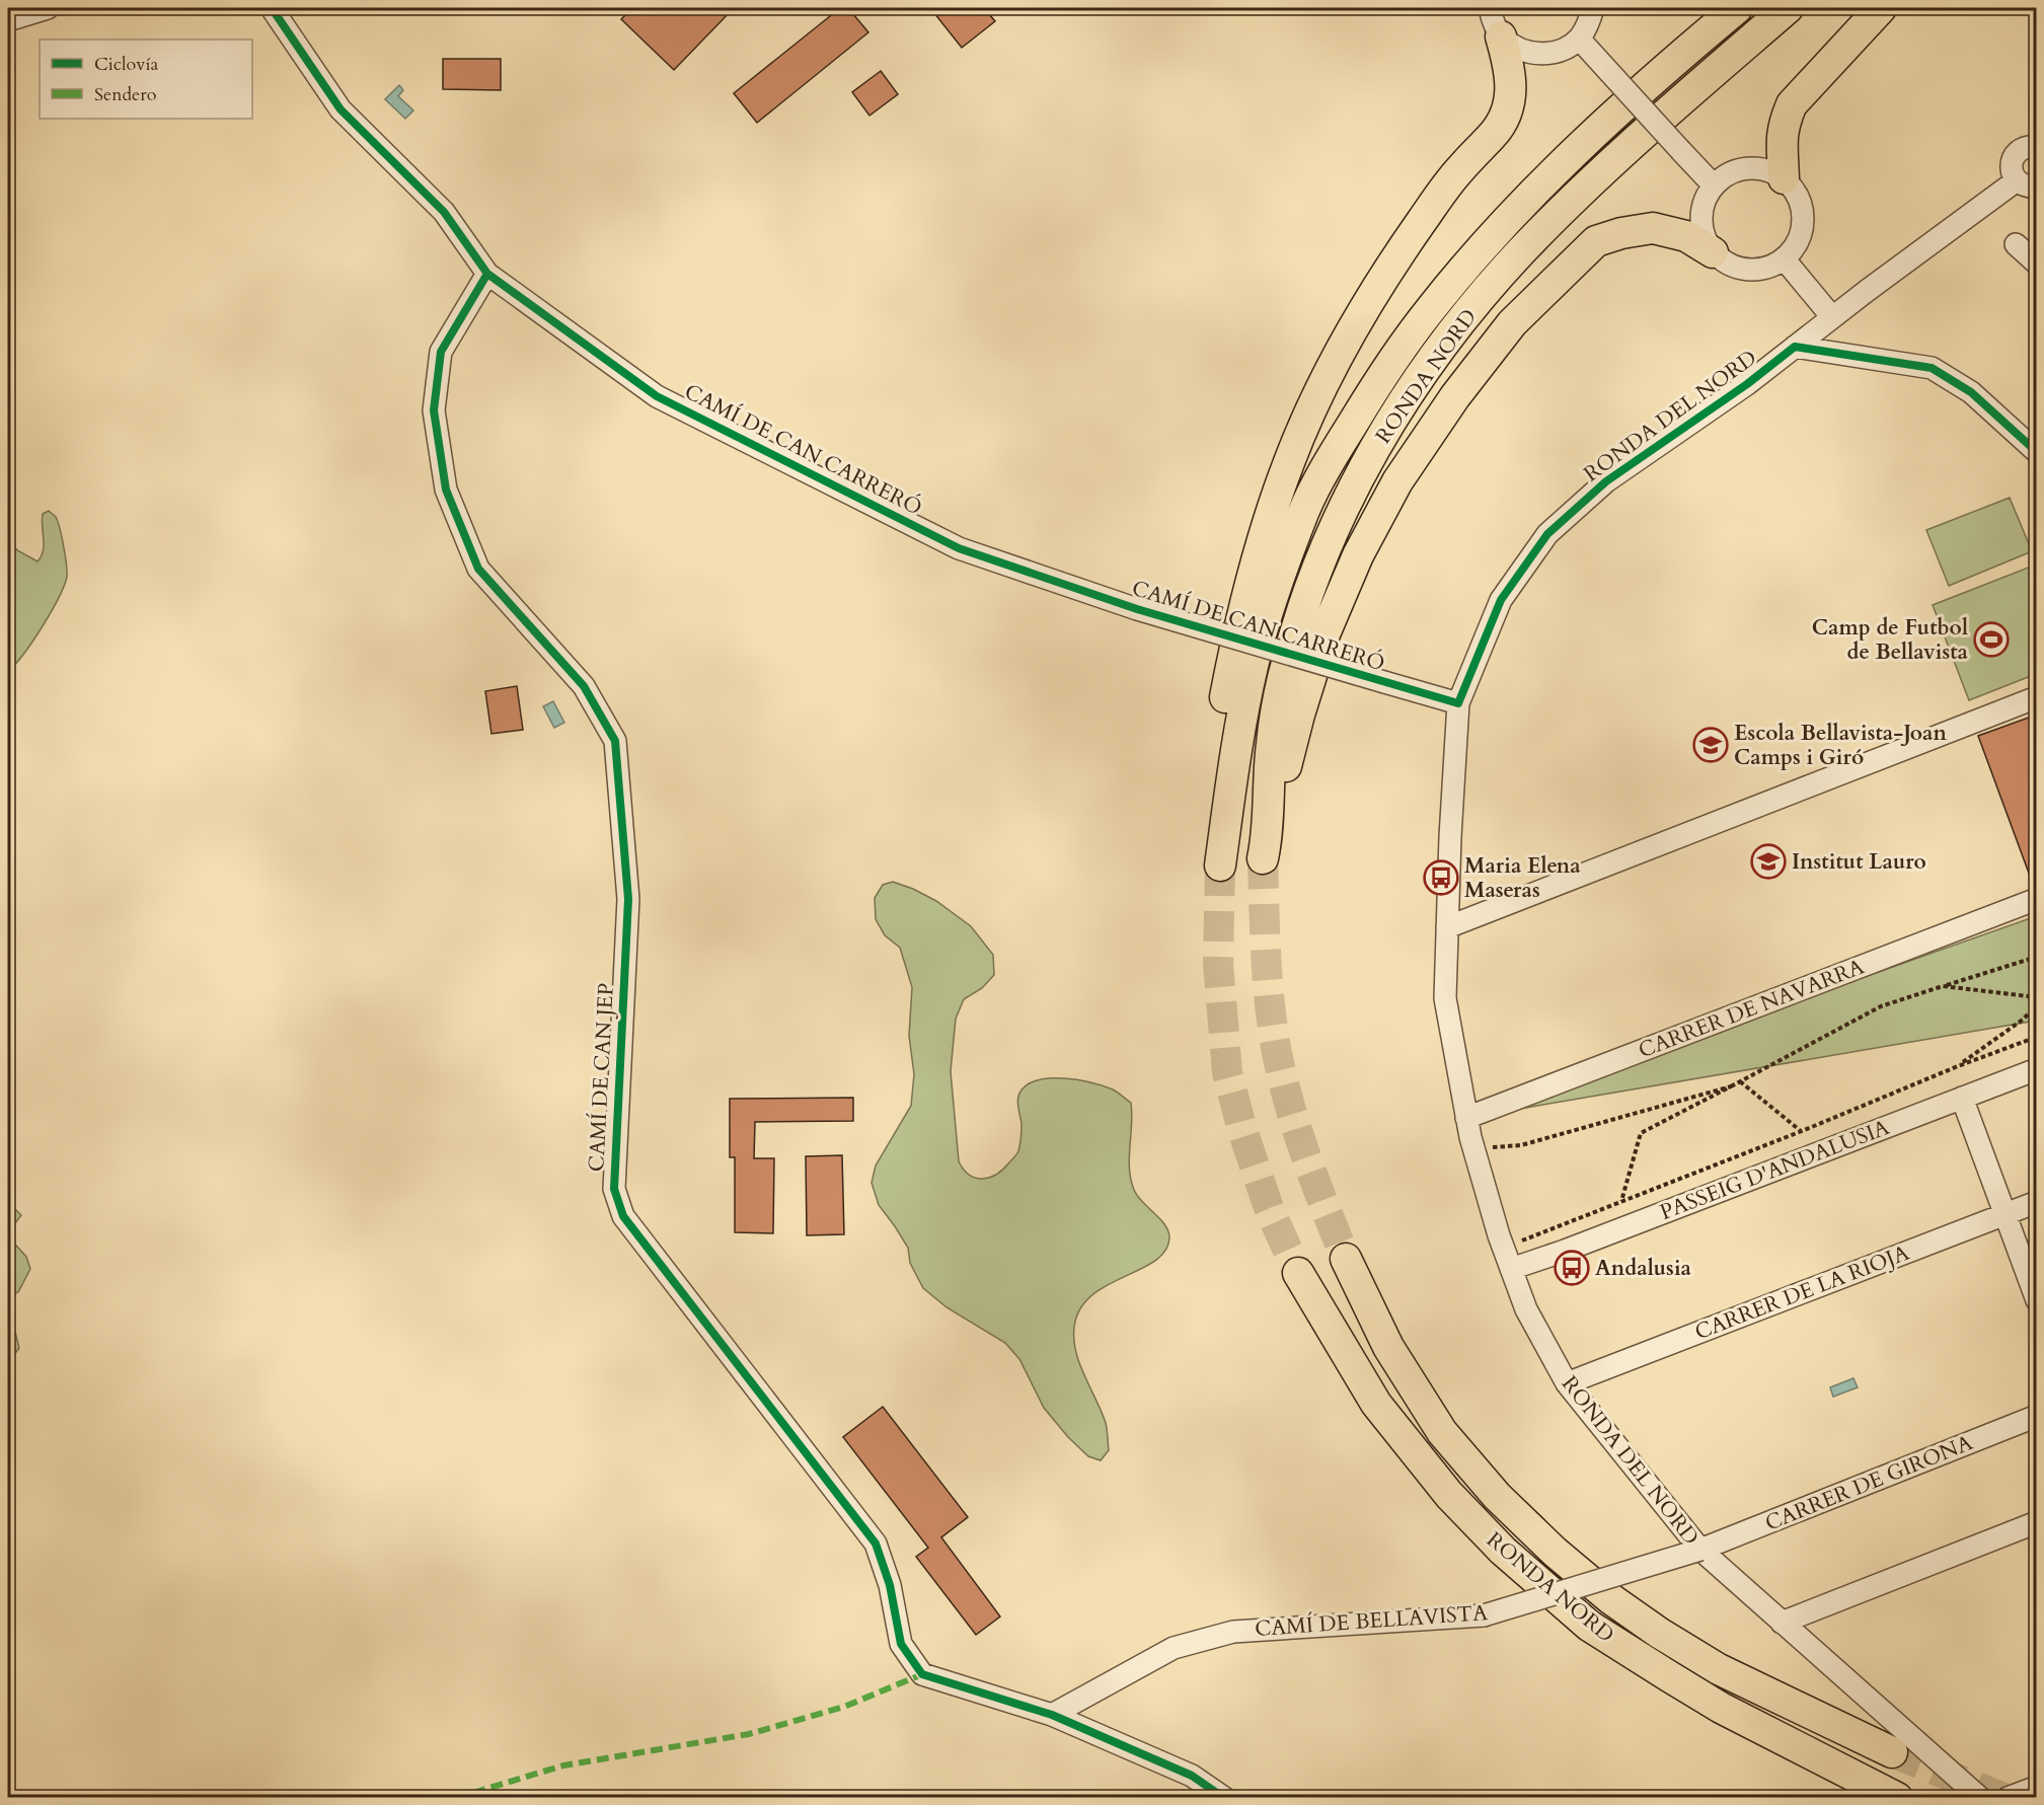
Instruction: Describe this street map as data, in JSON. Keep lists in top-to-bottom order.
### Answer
{
  "streets": {
    "highway": ["RONDA NORD"],
    "street": [
      "RONDA DEL NORD",
      "CAMÍ DE CAN CARRERÓ",
      "CARRER DE NAVARRA",
      "CAMÍ DE CAN JEP",
      "PASSEIG D'ANDALUSIA",
      "CARRER DE LA RIOJA",
      "CARRER DE GIRONA",
      "CAMÍ DE BELLAVISTA"
    ]
  },
  "crossings": [
    ["RONDA DEL NORD", "CAMÍ DE CAN CARRERÓ"],
    ["RONDA DEL NORD", "CARRER DE NAVARRA"],
    ["RONDA DEL NORD", "PASSEIG D'ANDALUSIA"],
    ["RONDA DEL NORD", "CARRER DE LA RIOJA"],
    ["RONDA DEL NORD", "CARRER DE GIRONA"],
    ["RONDA DEL NORD", "CAMÍ DE BELLAVISTA"],
    ["CAMÍ DE CAN CARRERÓ", "CAMÍ DE CAN JEP"],
    ["CAMÍ DE CAN JEP", "CAMÍ DE BELLAVISTA"],
    ["CARRER DE GIRONA", "CAMÍ DE BELLAVISTA"]
  ],
  "places": {
    "sports": ["Camp de Futbol de Bellavista"],
    "school or university": ["Escola Bellavista-Joan Camps i Giró", "Institut Lauro"],
    "bus stop": ["Maria Elena Maseras", "Andalusia"]
  },
  "legend": ["Ciclovía", "Sendero"]
}
